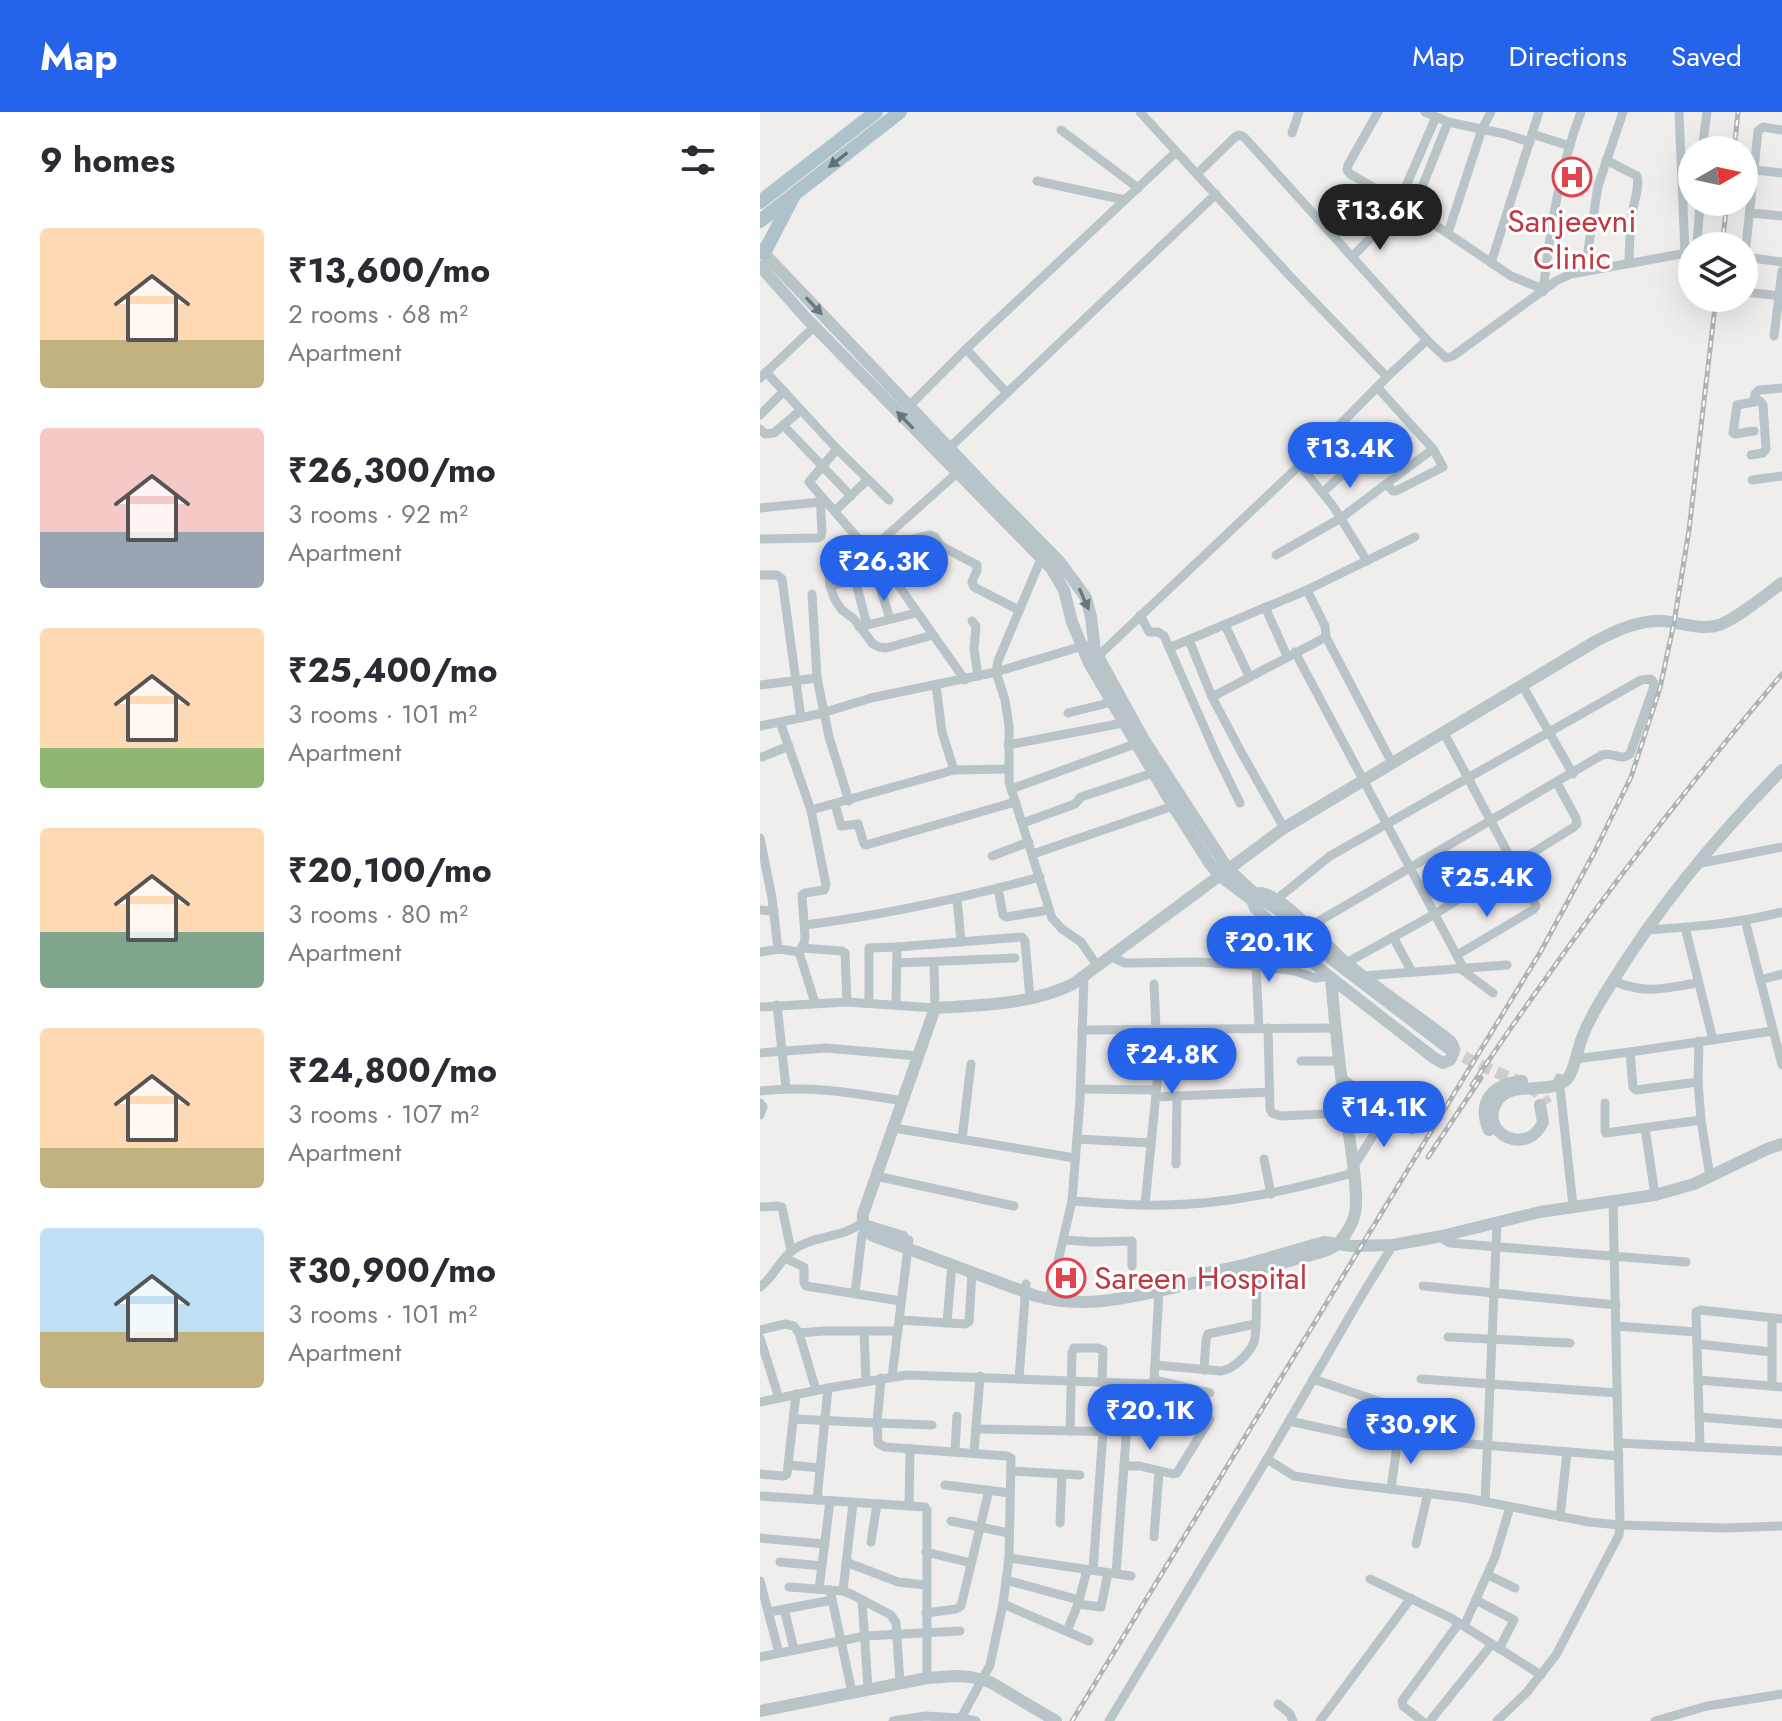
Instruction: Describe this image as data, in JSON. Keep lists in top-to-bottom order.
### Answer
{
  "places": {
    "hospital": ["Sanjeevni Clinic", "Sareen Hospital"]
  },
  "north": "right",
  "page": {
    "header": "Map",
    "nav": ["Map", "Directions", "Saved"],
    "heading": "9 homes",
    "price": [
      "₹13.6K",
      "₹13.4K",
      "₹26.3K",
      "₹25.4K",
      "₹20.1K",
      "₹24.8K",
      "₹14.1K",
      "₹20.1K",
      "₹30.9K"
    ],
    "list": [
      {
        "name": "₹13,600/mo",
        "note": "2 rooms · 68 m² · Apartment"
      },
      {
        "name": "₹26,300/mo",
        "note": "3 rooms · 92 m² · Apartment"
      },
      {
        "name": "₹25,400/mo",
        "note": "3 rooms · 101 m² · Apartment"
      },
      {
        "name": "₹20,100/mo",
        "note": "3 rooms · 80 m² · Apartment"
      },
      {
        "name": "₹24,800/mo",
        "note": "3 rooms · 107 m² · Apartment"
      },
      {
        "name": "₹30,900/mo",
        "note": "3 rooms · 101 m² · Apartment"
      }
    ]
  }
}
